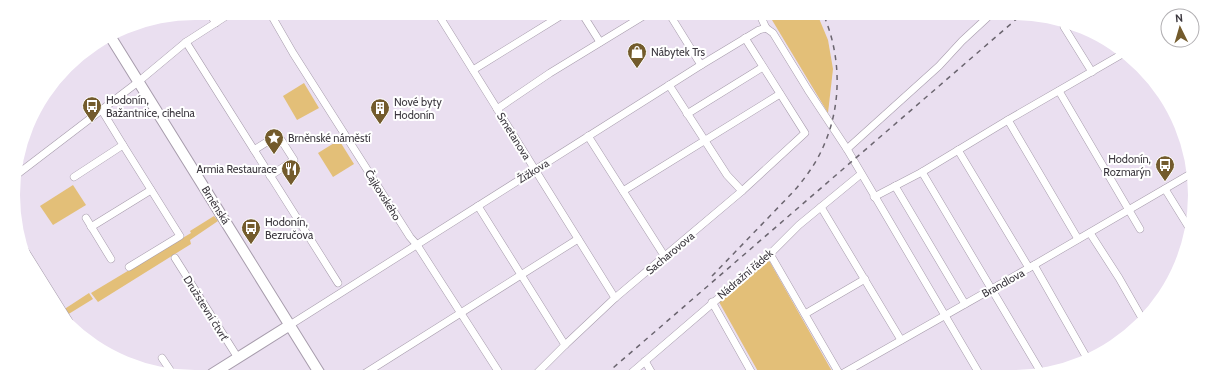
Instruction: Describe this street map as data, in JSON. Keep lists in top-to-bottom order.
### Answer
{
  "streets": {
    "main road": ["Brněnská"],
    "street": [
      "Smetanova",
      "Žižkova",
      "Čajkovského",
      "Sacharovova",
      "Nádražní řádek",
      "Brandlova",
      "Družstevní čtvrť"
    ]
  },
  "crossings": [
    ["Smetanova", "Žižkova"],
    ["Smetanova", "Sacharovova"],
    ["Žižkova", "Čajkovského"],
    ["Žižkova", "Brněnská"]
  ],
  "places": {
    "shop": ["Nábytek Trs"],
    "bus stop": ["Hodonín, Bažantnice, cihelna", "Hodonín, Rozmarýn", "Hodonín, Bezručova"],
    "building": ["Nové byty Hodonín"],
    "place": ["Brněnské náměstí"],
    "restaurant": ["Armia Restaurace"]
  },
  "north": "top"
}
